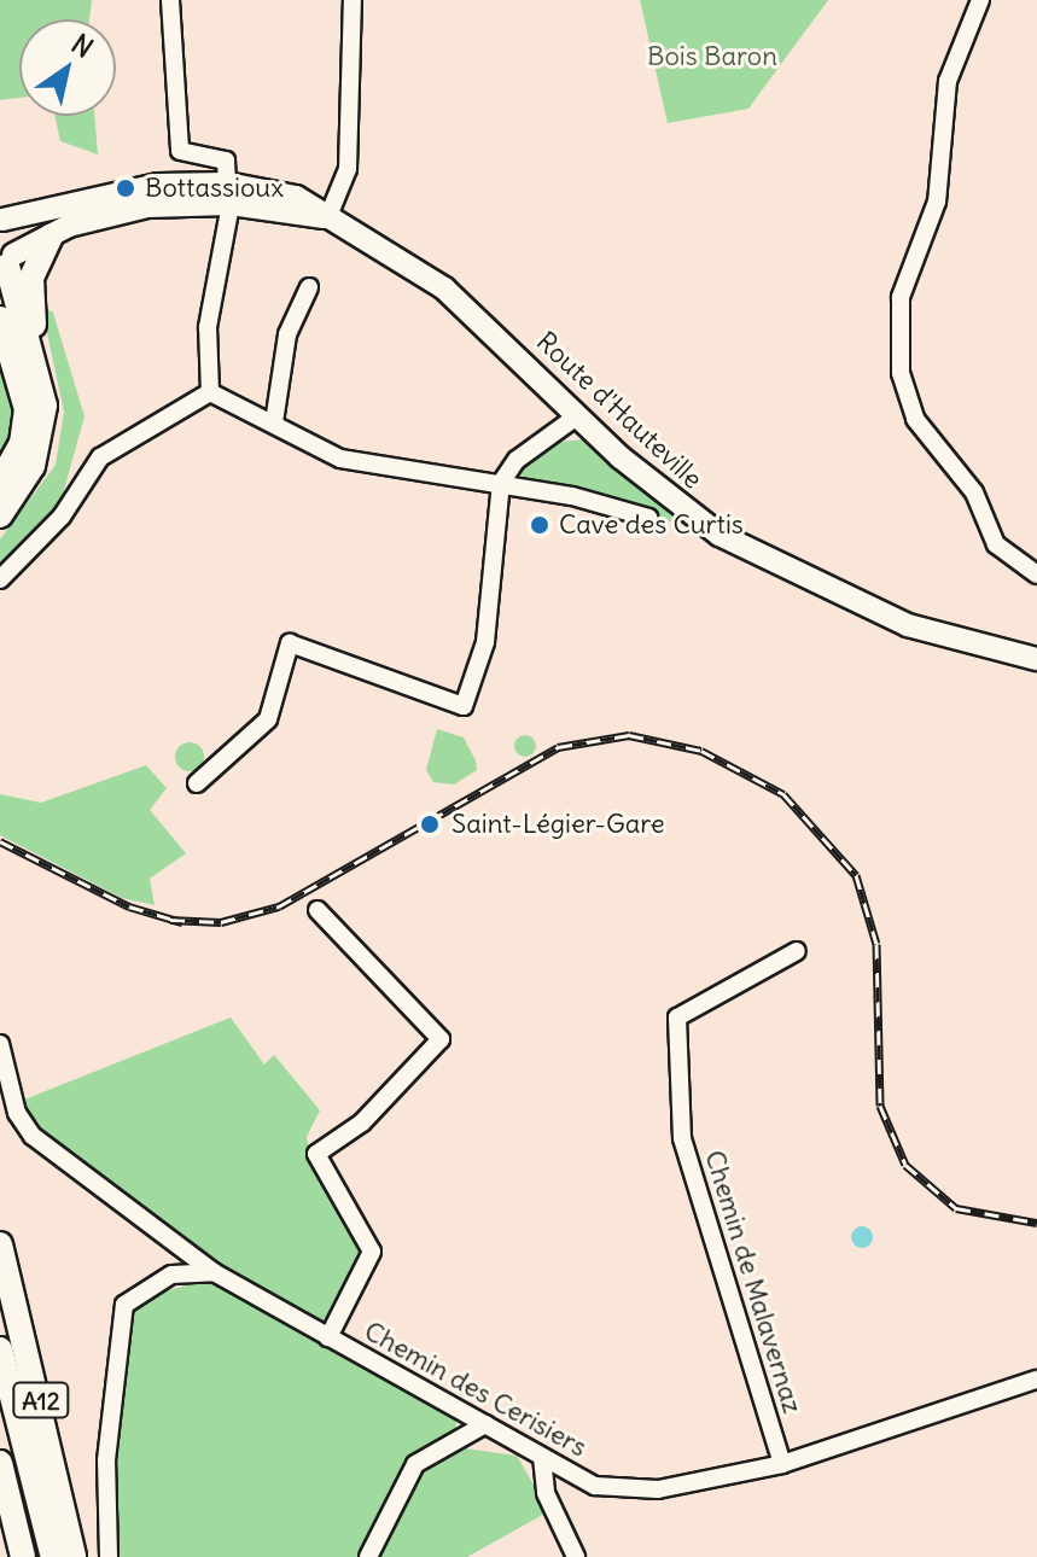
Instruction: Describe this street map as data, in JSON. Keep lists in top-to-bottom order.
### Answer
{
  "streets": {
    "highway": ["A12"],
    "main road": ["Route d'Hauteville"],
    "street": ["Chemin de Malavernaz", "Chemin des Cerisiers"]
  },
  "crossings": [
    ["Chemin de Malavernaz", "Chemin des Cerisiers"]
  ],
  "parks": ["Bois Baron"],
  "places": ["Bottassioux", "Cave des Curtis", "Saint-Légier-Gare"],
  "north": "top right"
}
